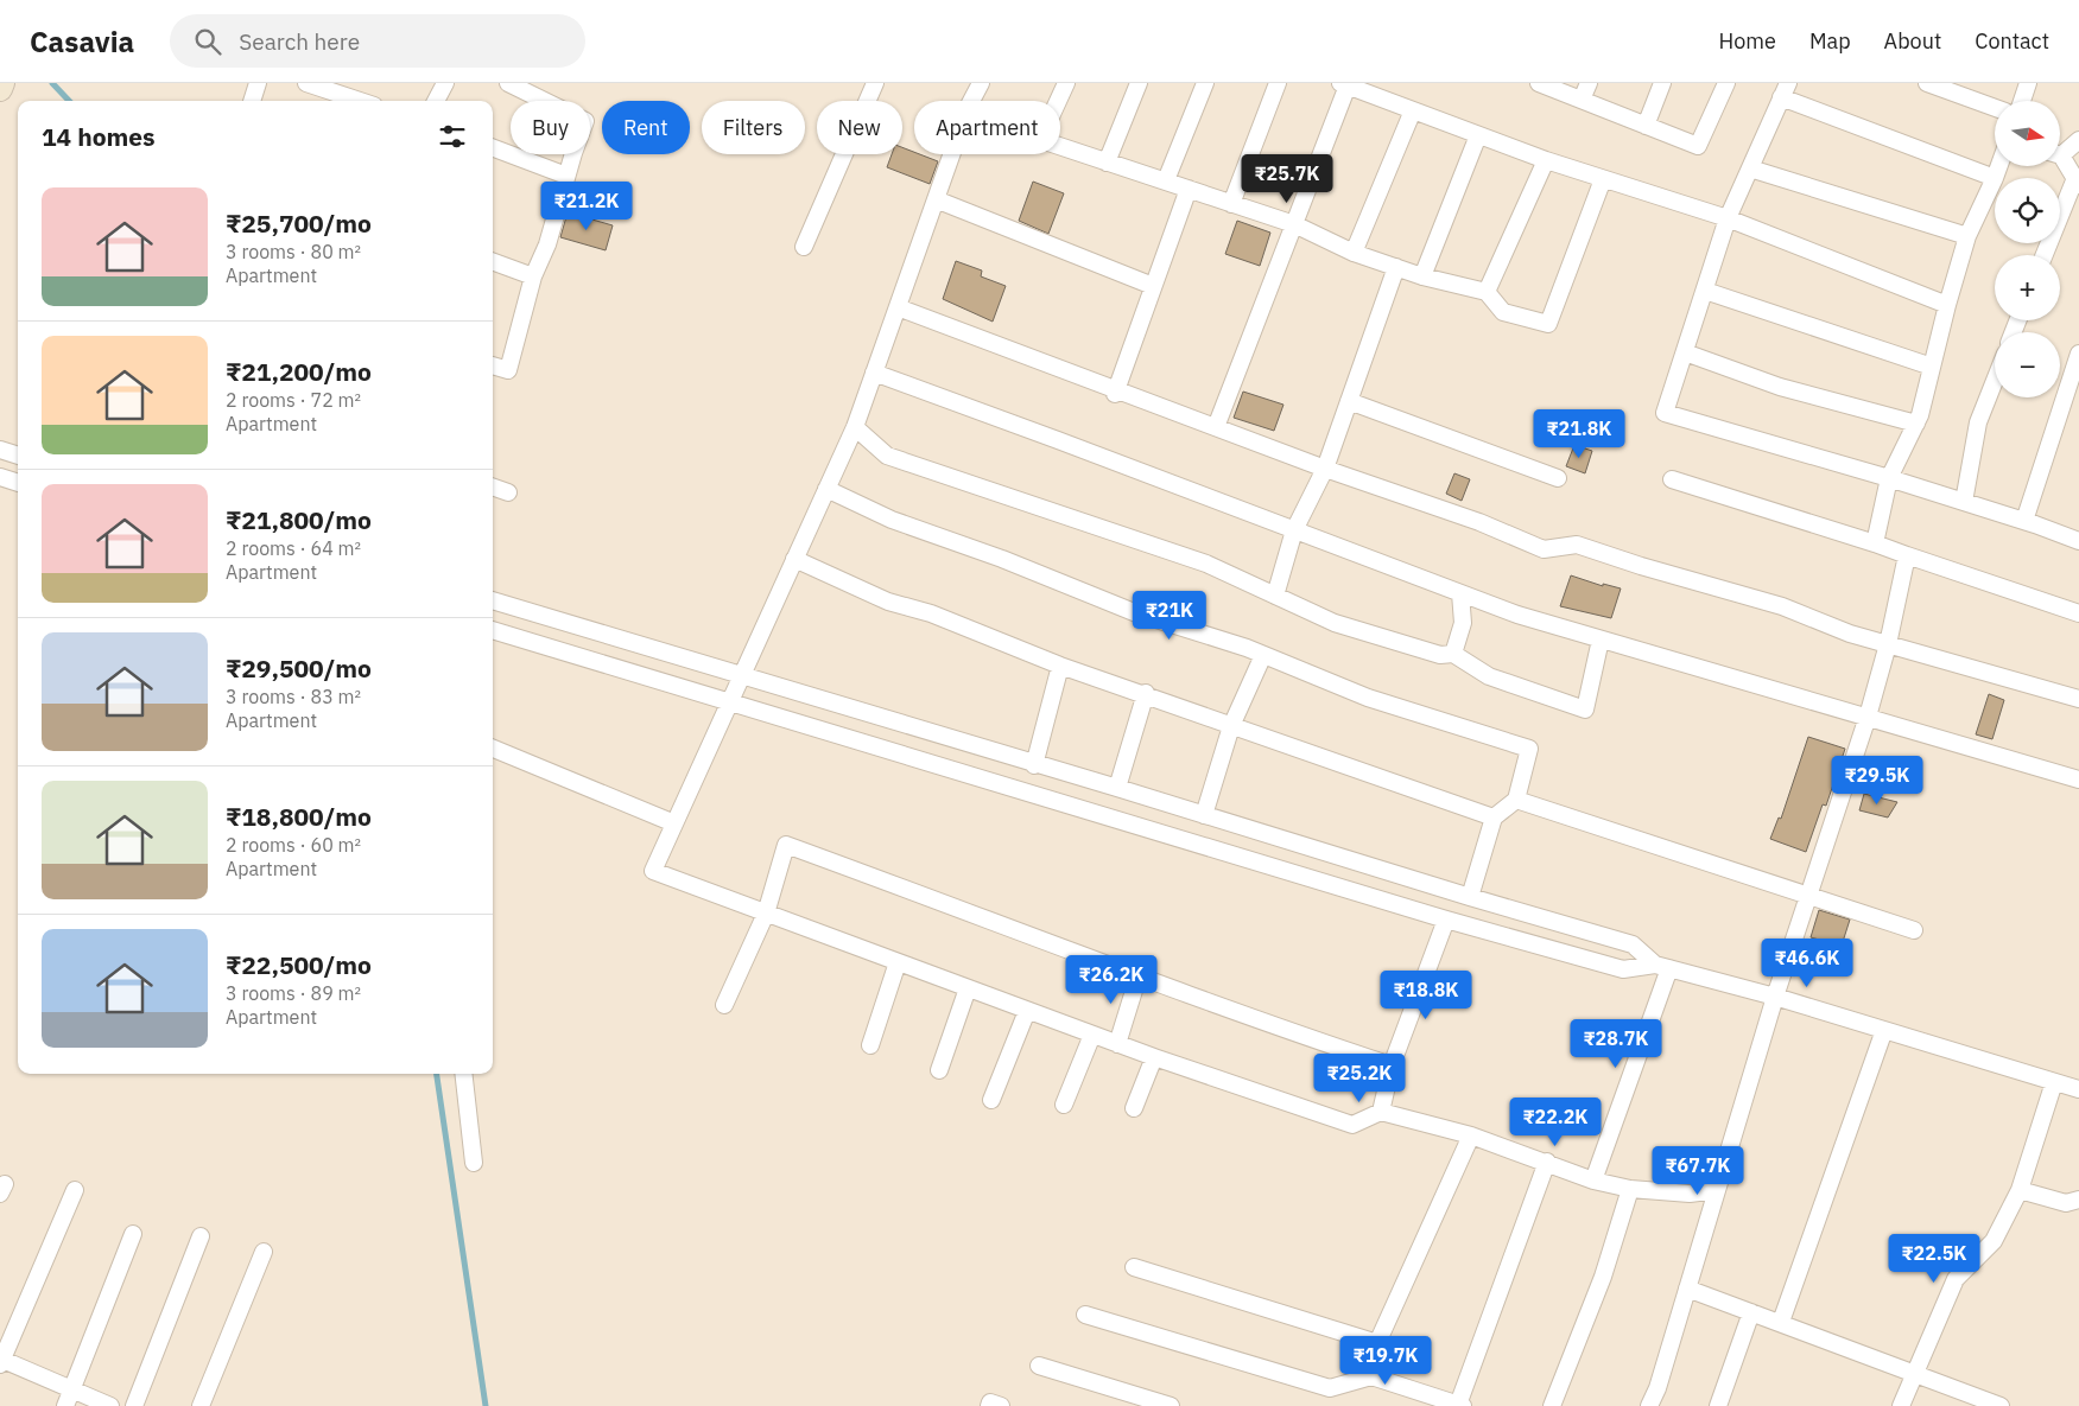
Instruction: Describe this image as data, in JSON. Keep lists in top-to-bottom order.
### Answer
{
  "north": "right",
  "page": {
    "header": "Casavia",
    "search": "Search here",
    "nav": [
      "Home",
      "Map",
      "About",
      "Contact"
    ],
    "map_buttons": ["+", "−"],
    "chip": [
      "Buy",
      "Rent",
      "Filters",
      "New",
      "Apartment"
    ],
    "heading": "14 homes",
    "price": [
      "₹25.7K",
      "₹21.2K",
      "₹21.8K",
      "₹21K",
      "₹29.5K",
      "₹46.6K",
      "₹26.2K",
      "₹18.8K",
      "₹28.7K",
      "₹25.2K",
      "₹22.2K",
      "₹67.7K",
      "₹22.5K",
      "₹19.7K"
    ],
    "list": [
      {
        "name": "₹25,700/mo",
        "note": "3 rooms · 80 m² · Apartment"
      },
      {
        "name": "₹21,200/mo",
        "note": "2 rooms · 72 m² · Apartment"
      },
      {
        "name": "₹21,800/mo",
        "note": "2 rooms · 64 m² · Apartment"
      },
      {
        "name": "₹29,500/mo",
        "note": "3 rooms · 83 m² · Apartment"
      },
      {
        "name": "₹18,800/mo",
        "note": "2 rooms · 60 m² · Apartment"
      },
      {
        "name": "₹22,500/mo",
        "note": "3 rooms · 89 m² · Apartment"
      }
    ]
  }
}
